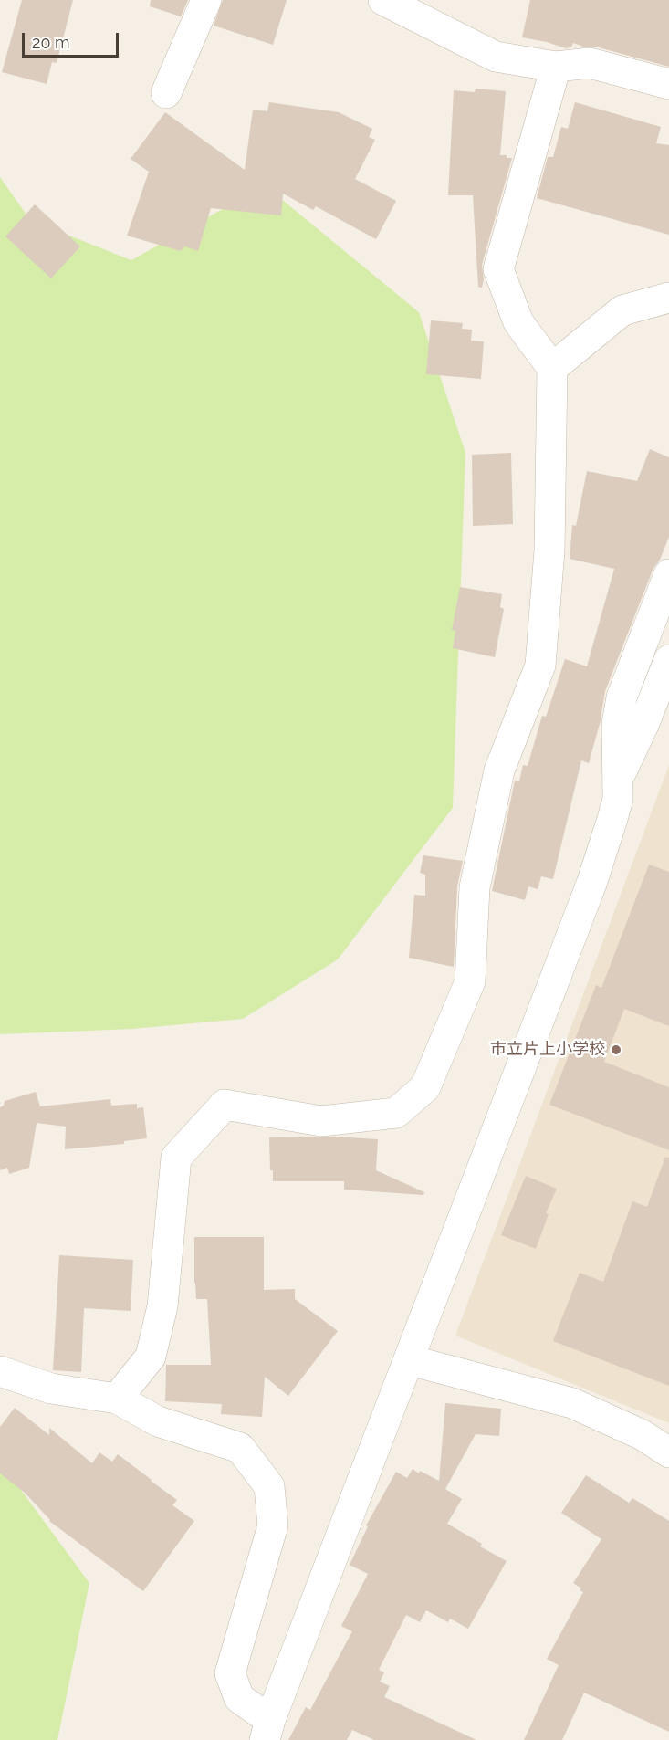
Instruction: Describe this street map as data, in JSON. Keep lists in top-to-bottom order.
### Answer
{
  "places": ["市立片上小学校"],
  "scale_bar": "20 m"
}
